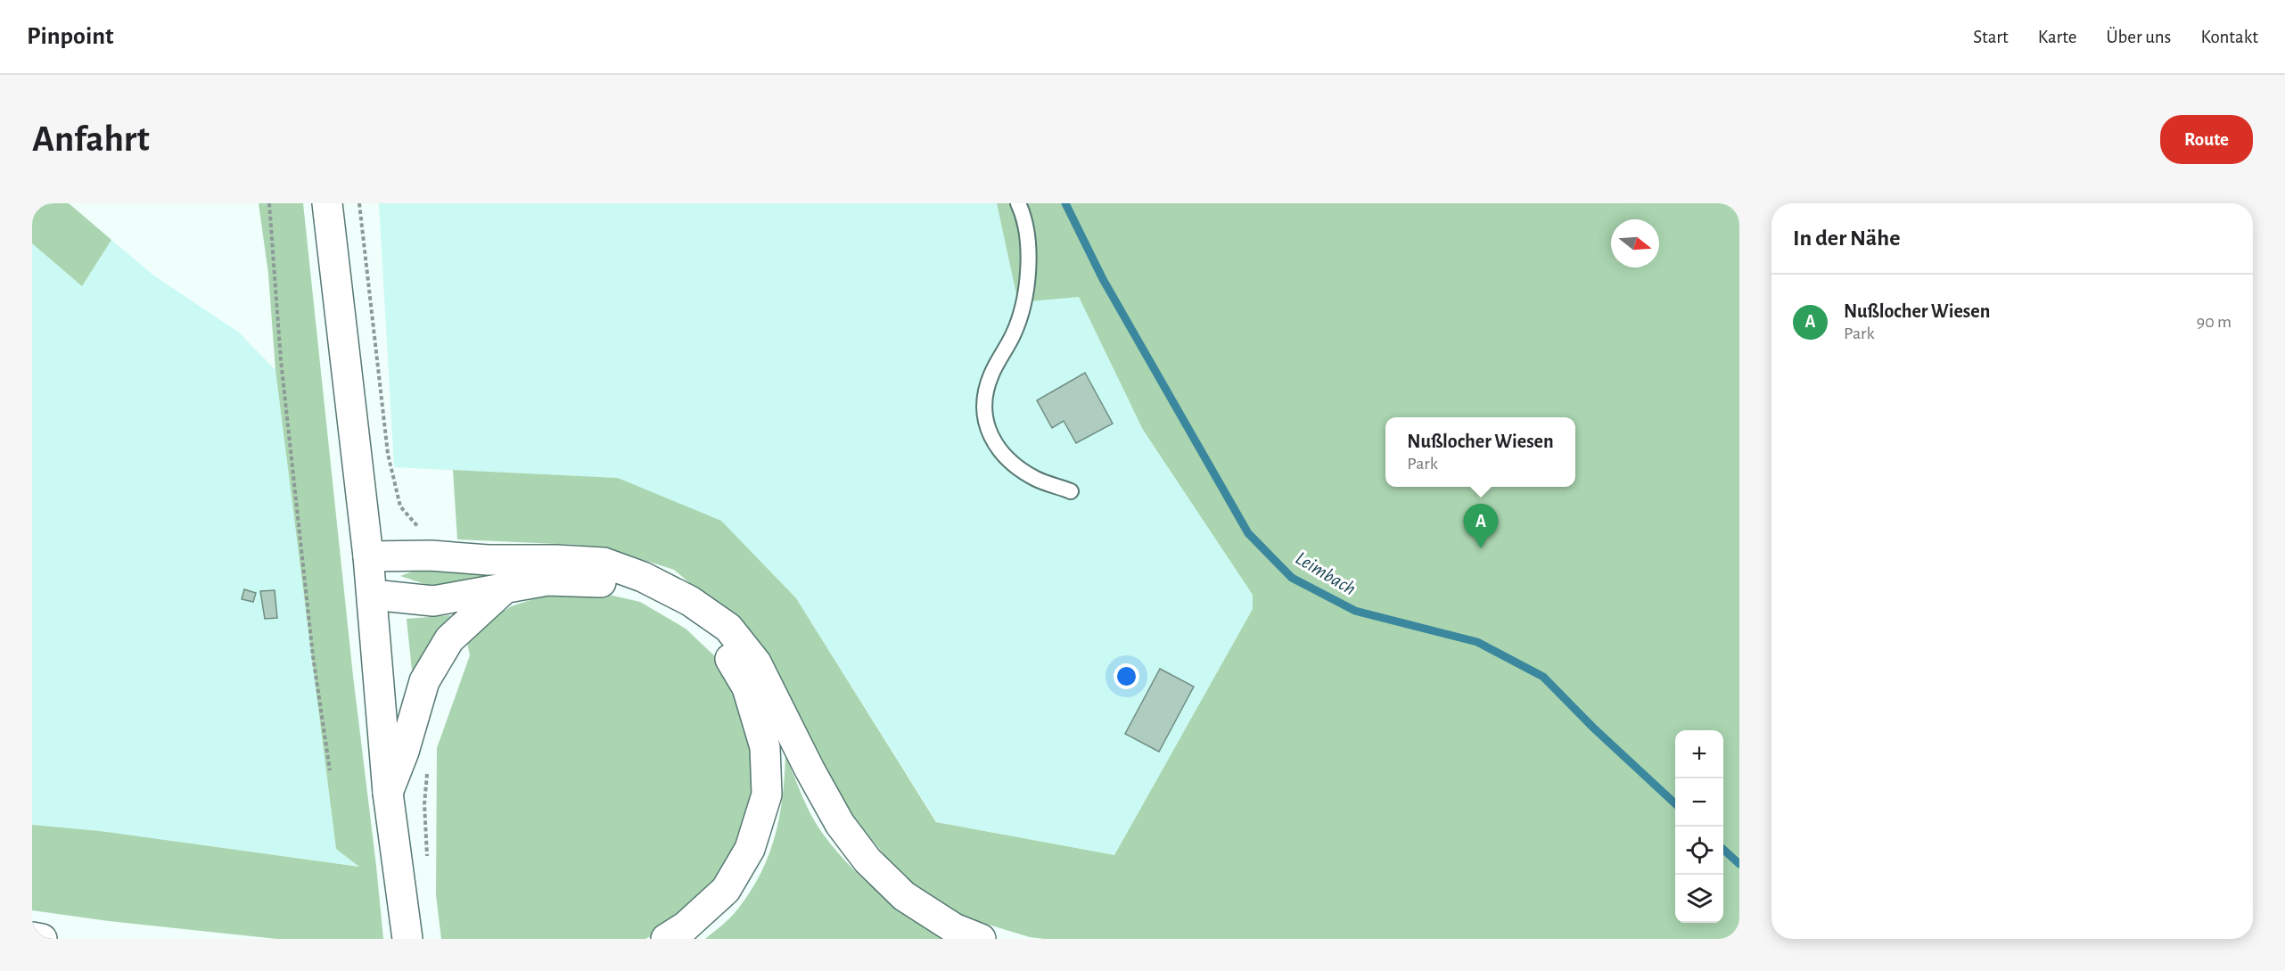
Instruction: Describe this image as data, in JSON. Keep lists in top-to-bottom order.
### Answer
{
  "water": ["Leimbach"],
  "north": "right",
  "page": {
    "header": "Pinpoint",
    "nav": [
      "Start",
      "Karte",
      "Über uns",
      "Kontakt"
    ],
    "buttons": "Route",
    "title": "Anfahrt",
    "heading": "In der Nähe",
    "list": [
      {
        "mark": "A",
        "name": "Nußlocher Wiesen",
        "note": "Park",
        "value": "90 m"
      }
    ],
    "popup": ["Nußlocher Wiesen", "Park"],
    "pins": "A",
    "map_buttons": ["+", "−"]
  }
}
